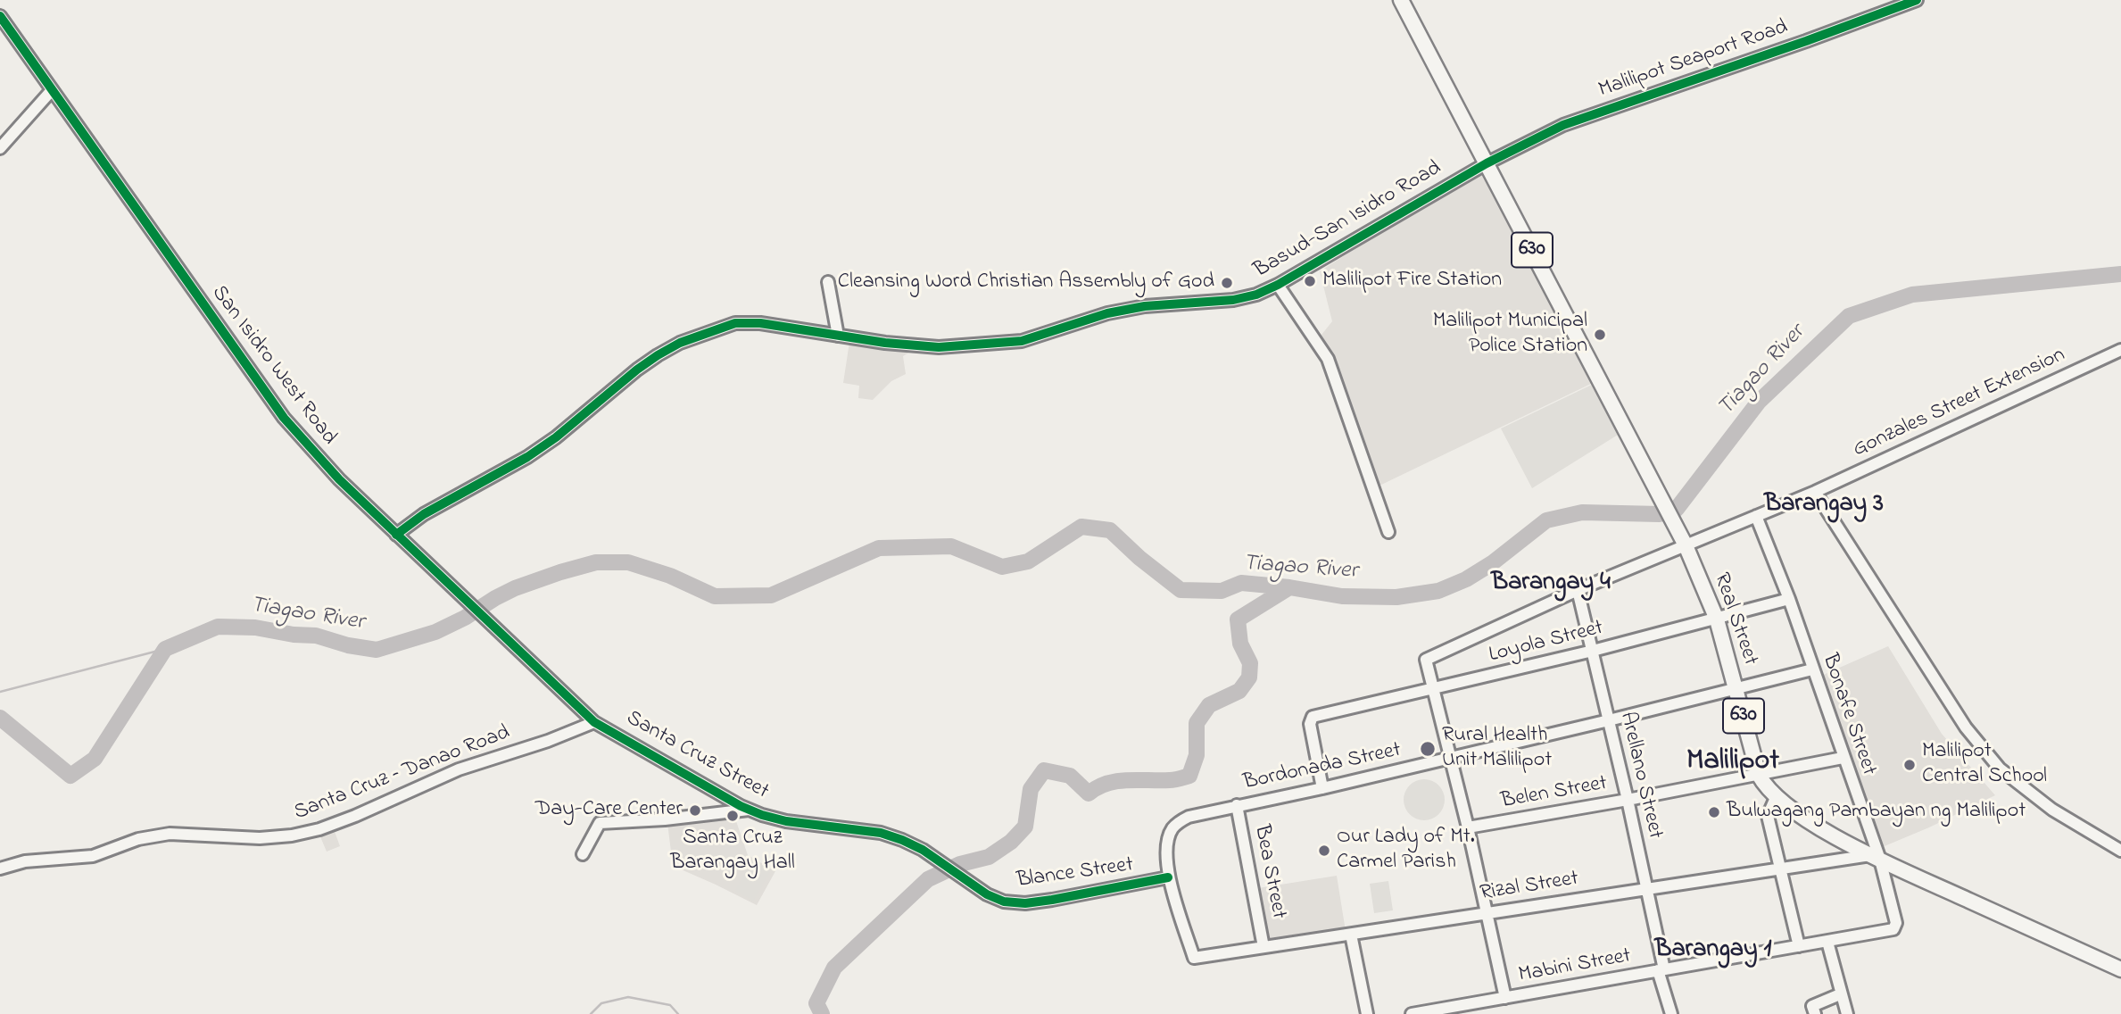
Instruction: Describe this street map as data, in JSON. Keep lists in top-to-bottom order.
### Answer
{
  "streets": {
    "main road": ["630", "Real Street"],
    "street": [
      "Malilipot Seaport Road",
      "Basud-San Isidro Road",
      "San Isidro West Road",
      "Gonzales Street Extension",
      "Loyola Street",
      "Bonafe Street",
      "Santa Cruz Street",
      "Bordonada Street",
      "Santa Cruz – Danao Road",
      "Arellano Street",
      "Belen Street",
      "Bea Street",
      "Blance Street",
      "Rizal Street",
      "Mabini Street"
    ]
  },
  "crossings": [
    ["Malilipot Seaport Road", "Basud-San Isidro Road"],
    ["Malilipot Seaport Road", "630"],
    ["Malilipot Seaport Road", "Real Street"],
    ["Basud-San Isidro Road", "630"],
    ["Basud-San Isidro Road", "San Isidro West Road"],
    ["Basud-San Isidro Road", "Real Street"],
    ["630", "Real Street"],
    ["630", "Bonafe Street"],
    ["630", "Rizal Street"],
    ["San Isidro West Road", "Santa Cruz Street"],
    ["San Isidro West Road", "Santa Cruz – Danao Road"],
    ["Gonzales Street Extension", "Real Street"],
    ["Gonzales Street Extension", "Loyola Street"],
    ["Gonzales Street Extension", "Bonafe Street"],
    ["Gonzales Street Extension", "Arellano Street"],
    ["Real Street", "Loyola Street"],
    ["Real Street", "Bonafe Street"],
    ["Real Street", "Bordonada Street"],
    ["Real Street", "Belen Street"],
    ["Real Street", "Rizal Street"],
    ["Loyola Street", "Bonafe Street"],
    ["Loyola Street", "Bordonada Street"],
    ["Loyola Street", "Arellano Street"],
    ["Bonafe Street", "Bordonada Street"],
    ["Bonafe Street", "Belen Street"],
    ["Bonafe Street", "Rizal Street"],
    ["Bonafe Street", "Mabini Street"],
    ["Santa Cruz Street", "Santa Cruz – Danao Road"],
    ["Santa Cruz Street", "Blance Street"],
    ["Bordonada Street", "Arellano Street"],
    ["Bordonada Street", "Bea Street"],
    ["Bordonada Street", "Blance Street"],
    ["Bordonada Street", "Rizal Street"],
    ["Arellano Street", "Belen Street"],
    ["Arellano Street", "Rizal Street"],
    ["Arellano Street", "Mabini Street"],
    ["Bea Street", "Rizal Street"],
    ["Blance Street", "Rizal Street"]
  ],
  "districts": [
    "Barangay 3",
    "Barangay 4",
    "Malilipot",
    "Barangay 1"
  ],
  "water": ["Tiagao River"],
  "places": [
    "Malilipot Fire Station",
    "Cleansing Word Christian Assembly of God",
    "Malilipot Municipal Police Station",
    "Rural Health Unit Malilipot",
    "Malilipot Central School",
    "Day-Care Center",
    "Bulwagang Pambayan ng Malilipot",
    "Santa Cruz Barangay Hall",
    "Our Lady of Mt. Carmel Parish"
  ]
}
